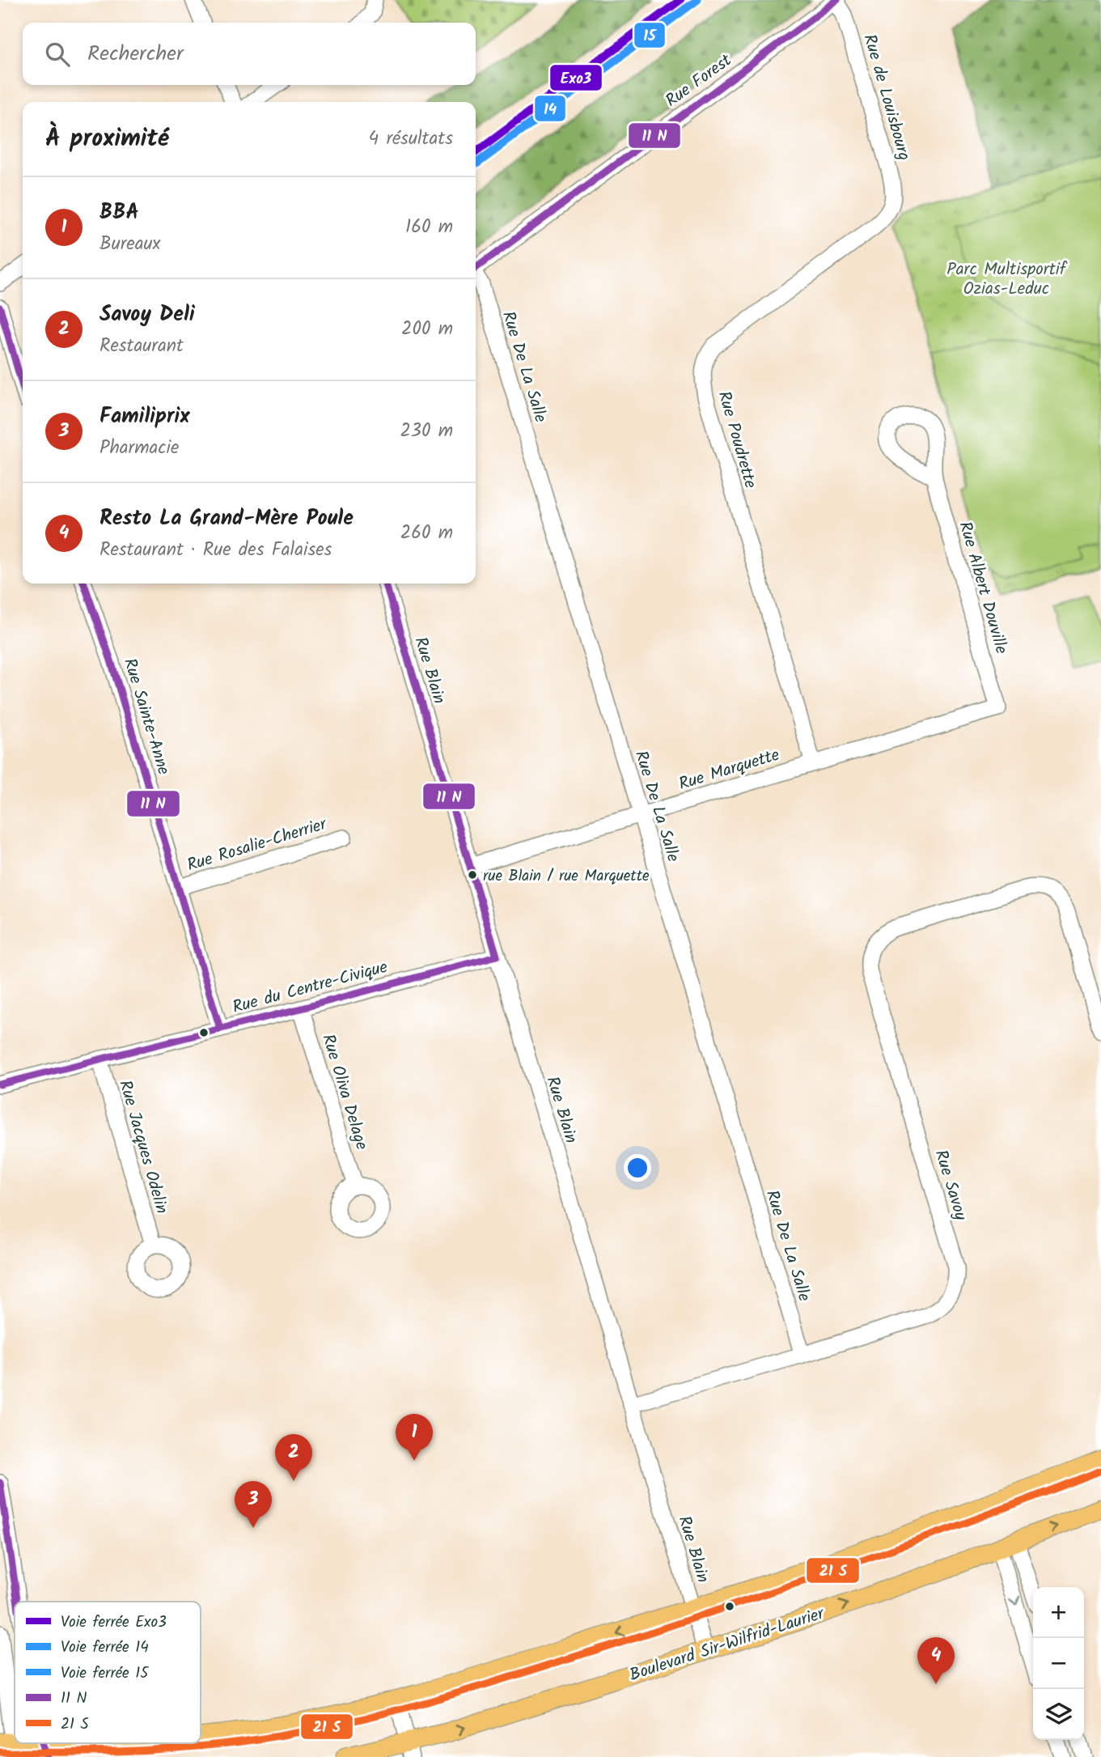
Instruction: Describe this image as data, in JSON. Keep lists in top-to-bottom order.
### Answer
{
  "streets": {
    "main road": ["Boulevard Sir-Wilfrid-Laurier"],
    "street": [
      "Rue Forest",
      "Rue de Louisbourg",
      "Rue De La Salle",
      "Rue Poudrette",
      "Rue Albert Douville",
      "Rue Blain",
      "Rue Sainte-Anne",
      "Rue Marquette",
      "Rue Rosalie-Cherrier",
      "Rue du Centre-Civique",
      "Rue Oliva Delage",
      "Rue Jacques Odelin",
      "Rue Savoy"
    ]
  },
  "crossings": [
    ["Rue Forest", "Rue de Louisbourg"],
    ["Rue de Louisbourg", "Rue Poudrette"],
    ["Rue De La Salle", "Rue Marquette"],
    ["Rue De La Salle", "Rue Savoy"],
    ["Rue Poudrette", "Rue Marquette"],
    ["Rue Albert Douville", "Rue Marquette"],
    ["Rue Blain", "Rue Marquette"],
    ["Rue Blain", "Rue du Centre-Civique"],
    ["Rue Blain", "Rue Savoy"],
    ["Rue Blain", "Boulevard Sir-Wilfrid-Laurier"],
    ["Rue Sainte-Anne", "Rue Rosalie-Cherrier"],
    ["Rue Sainte-Anne", "Rue du Centre-Civique"],
    ["Rue du Centre-Civique", "Rue Oliva Delage"],
    ["Rue du Centre-Civique", "Rue Jacques Odelin"]
  ],
  "parks": ["Parc Multisportif Ozias-Leduc"],
  "places": ["rue Blain / rue Marquette"],
  "lines": ["rail line Exo3", "rail line 14", "rail line 15"],
  "legend": [
    "Voie ferrée Exo3",
    "Voie ferrée 14",
    "Voie ferrée 15",
    "11 N",
    "21 S"
  ],
  "page": {
    "search": "Rechercher",
    "heading": ["À proximité", "4 résultats"],
    "list": [
      {
        "mark": "1",
        "name": "BBA",
        "note": "Bureaux",
        "value": "160 m"
      },
      {
        "mark": "2",
        "name": "Savoy Deli",
        "note": "Restaurant",
        "value": "200 m"
      },
      {
        "mark": "3",
        "name": "Familiprix",
        "note": "Pharmacie",
        "value": "230 m"
      },
      {
        "mark": "4",
        "name": "Resto La Grand-Mère Poule",
        "note": "Restaurant · Rue des Falaises",
        "value": "260 m"
      }
    ],
    "pins": [
      "1",
      "2",
      "3",
      "4"
    ],
    "map_buttons": ["+", "−"]
  }
}
